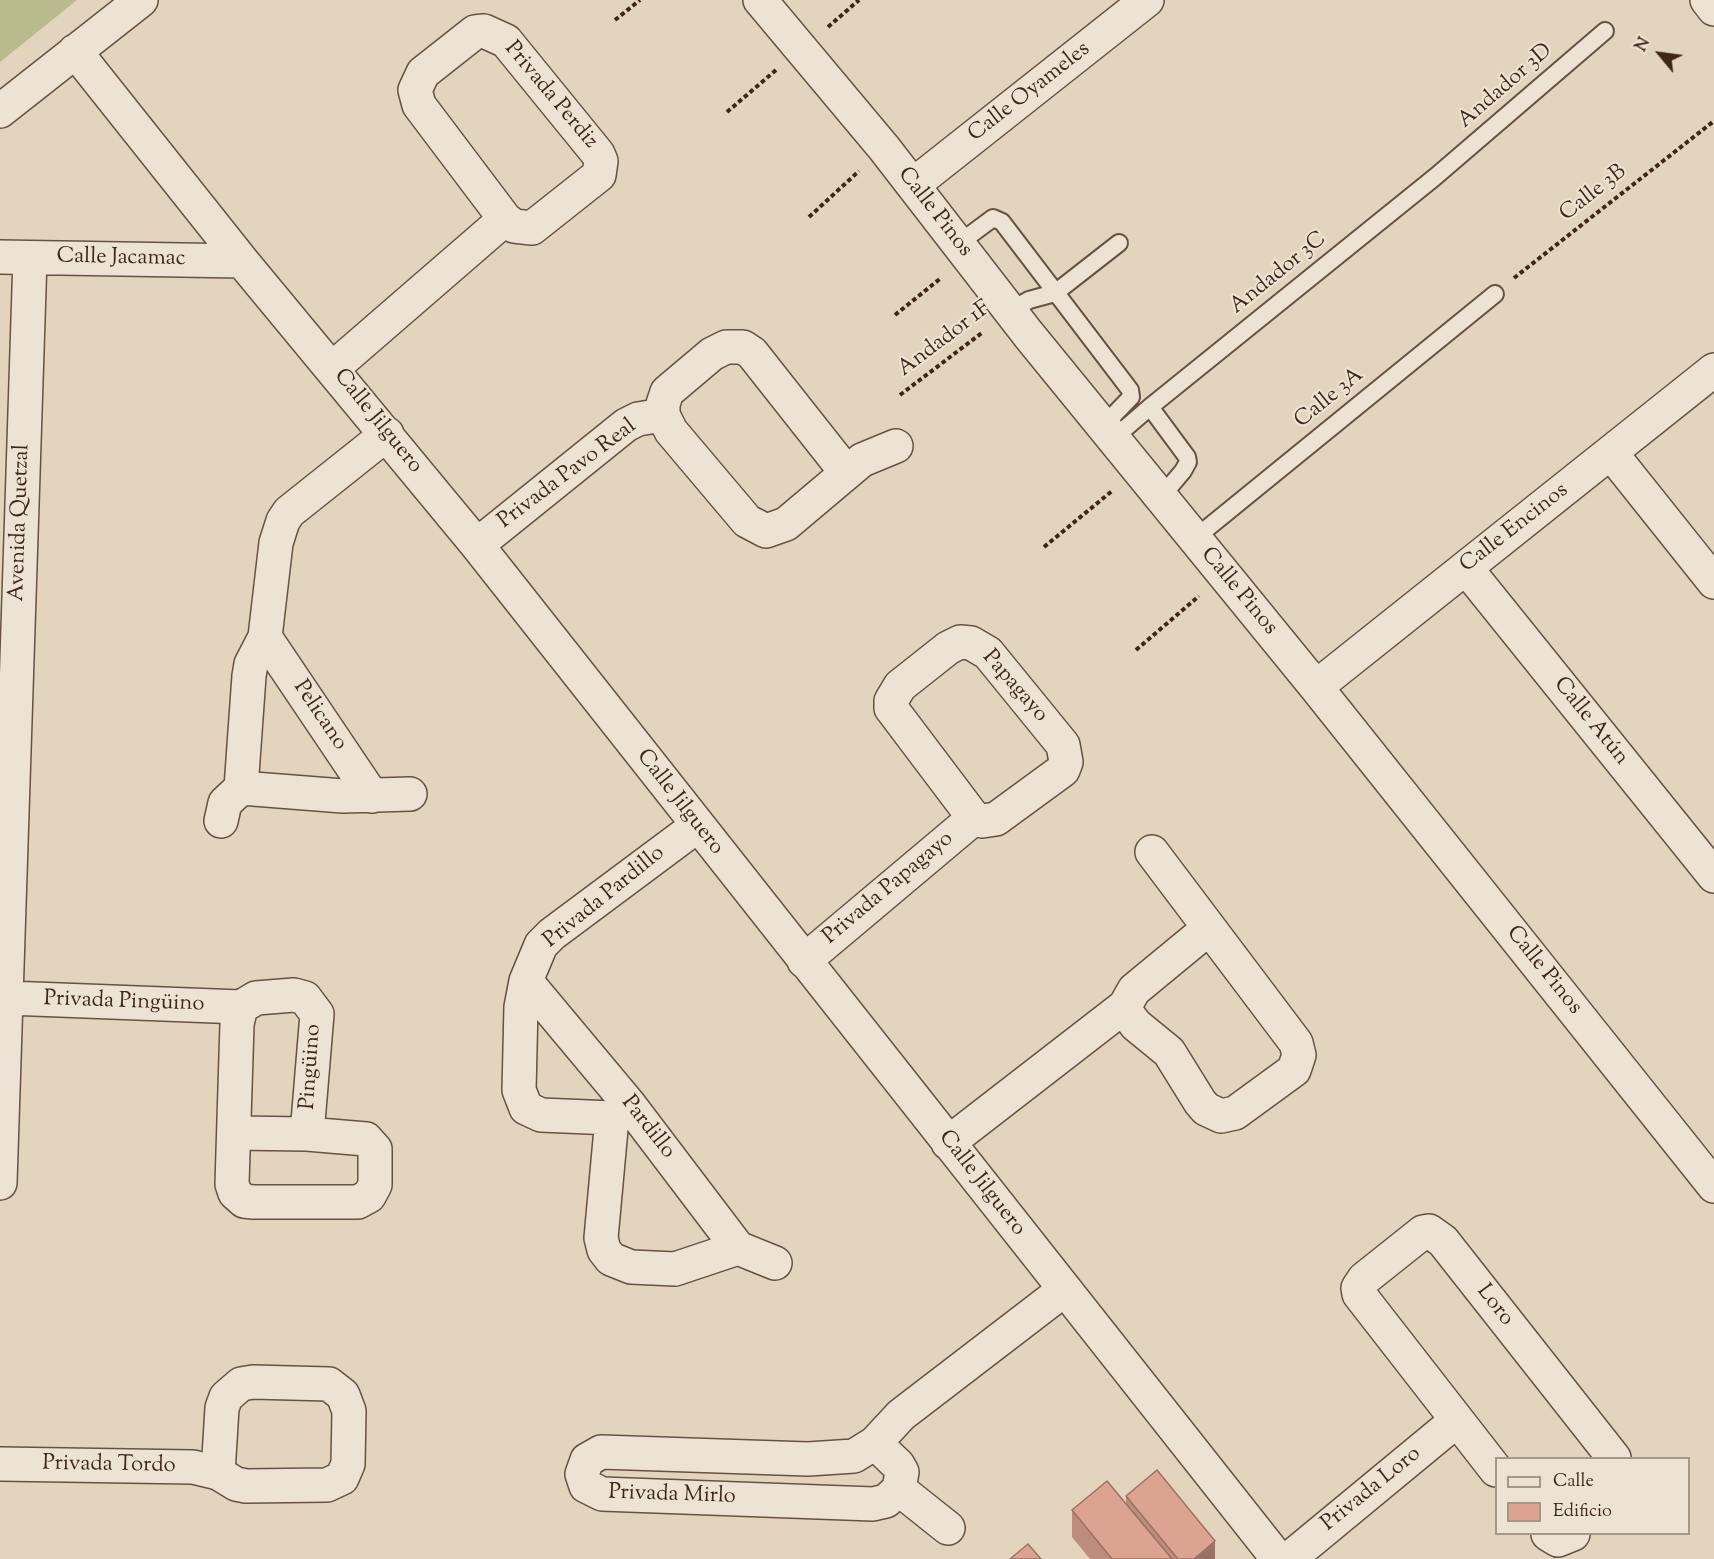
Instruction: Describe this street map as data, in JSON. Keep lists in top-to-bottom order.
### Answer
{
  "streets": {
    "street": [
      "Calle Oyameles",
      "Privada Perdiz",
      "Calle Pinos",
      "Calle Jacamac",
      "Calle Jilguero",
      "Privada Pavo Real",
      "Avenida Quetzal",
      "Calle Encinos",
      "Papagayo",
      "Pelicano",
      "Calle Atún",
      "Privada Papagayo",
      "Privada Pardillo",
      "Privada Pingüino",
      "Pingüino",
      "Pardillo",
      "Loro",
      "Privada Tordo",
      "Privada Loro",
      "Privada Mirlo"
    ],
    "lane": ["Andador 3D", "Andador 3C", "Calle 3A"],
    "path": ["Calle 3B", "Andador 1F"]
  },
  "crossings": [
    ["Andador 3D", "Andador 3C"],
    ["Calle Oyameles", "Calle Pinos"],
    ["Calle 3B", "Calle 3A"],
    ["Calle Pinos", "Andador 3C"],
    ["Calle Pinos", "Andador 1F"],
    ["Calle Pinos", "Calle 3A"],
    ["Calle Pinos", "Calle Encinos"],
    ["Calle Jacamac", "Calle Jilguero"],
    ["Calle Jacamac", "Avenida Quetzal"],
    ["Calle Jilguero", "Privada Pavo Real"],
    ["Calle Jilguero", "Privada Papagayo"],
    ["Calle Jilguero", "Privada Pardillo"],
    ["Calle Jilguero", "Privada Mirlo"],
    ["Avenida Quetzal", "Privada Pingüino"],
    ["Calle Encinos", "Calle Atún"],
    ["Papagayo", "Privada Papagayo"],
    ["Privada Pardillo", "Pardillo"],
    ["Privada Pingüino", "Pingüino"],
    ["Loro", "Privada Loro"]
  ],
  "legend": ["Calle", "Edificio"],
  "north": "top left"
}
